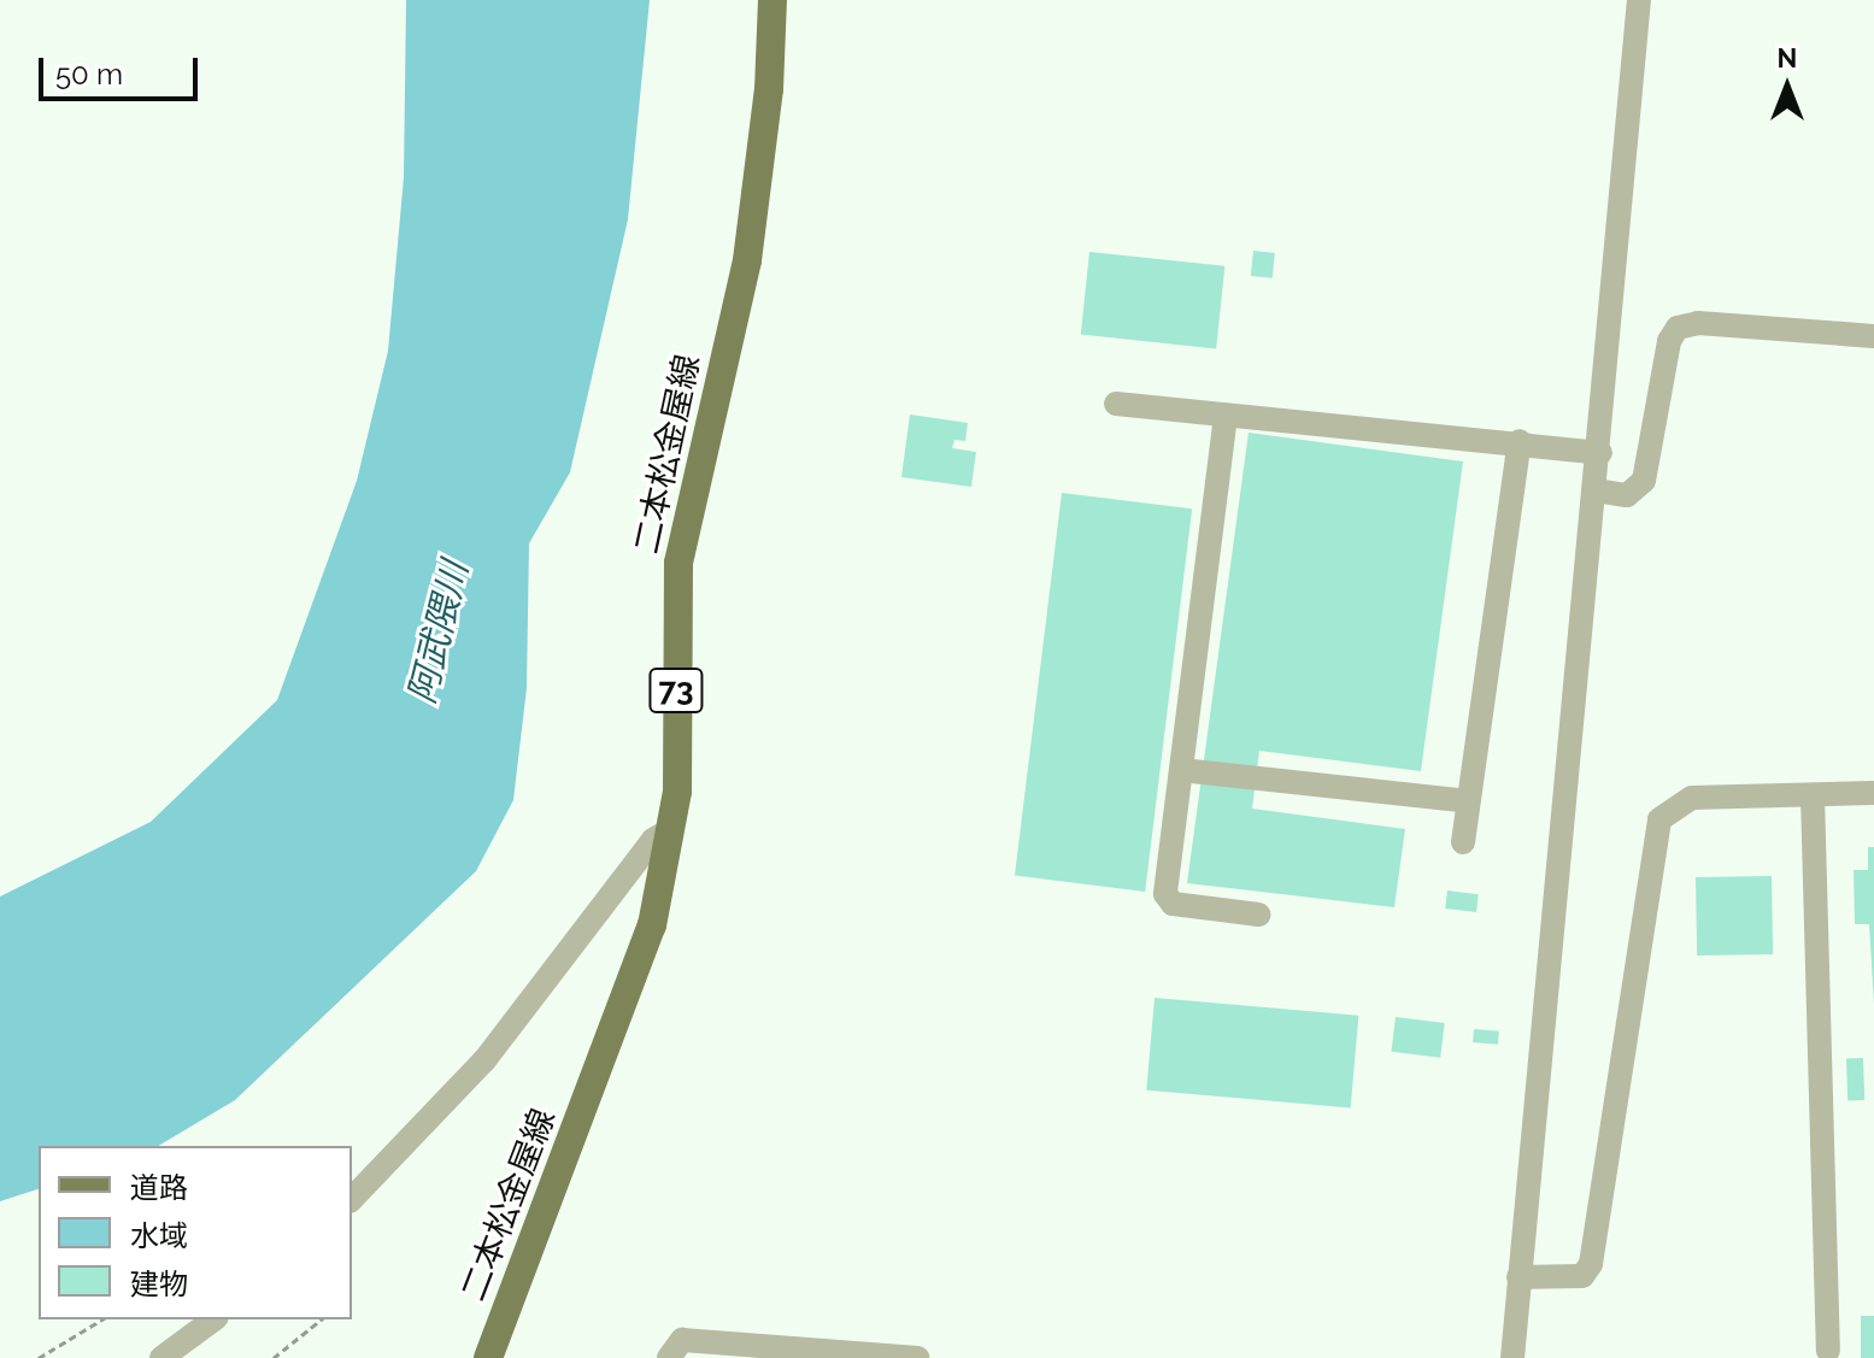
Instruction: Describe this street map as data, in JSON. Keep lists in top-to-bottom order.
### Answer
{
  "streets": {
    "main road": ["二本松金屋線", "73"]
  },
  "water": ["阿武隈川"],
  "legend": ["道路", "水域", "建物"],
  "scale_bar": "50 m",
  "north": "top"
}
